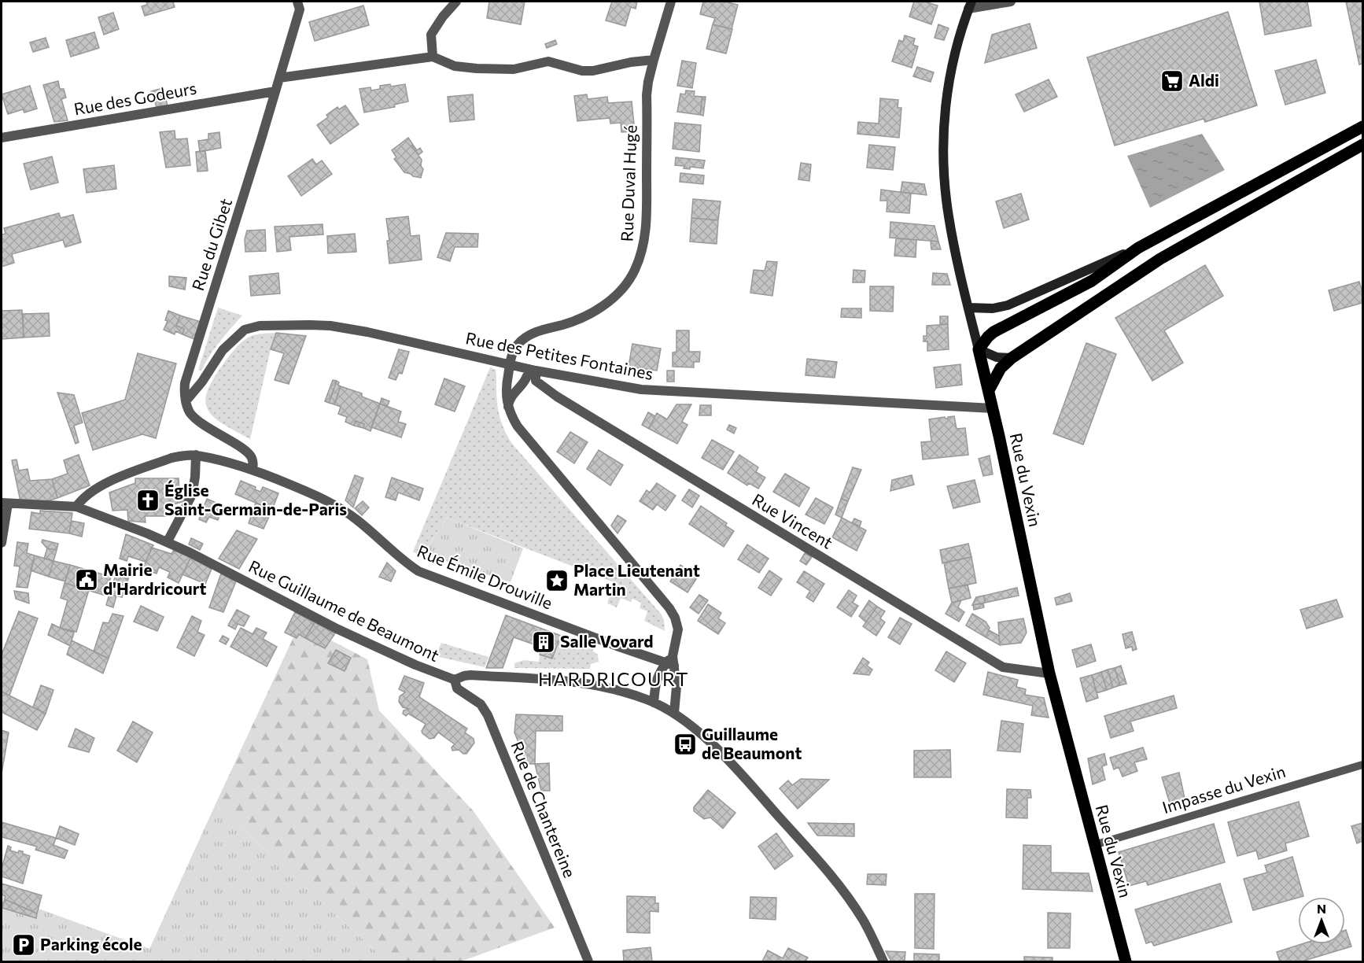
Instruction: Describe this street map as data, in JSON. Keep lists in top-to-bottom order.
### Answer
{
  "streets": {
    "main road": ["Rue du Vexin"],
    "street": [
      "Rue des Godeurs",
      "Rue Duval Hugé",
      "Rue du Gibet",
      "Rue des Petites Fontaines",
      "Rue Vincent",
      "Rue Émile Drouville",
      "Rue Guillaume de Beaumont",
      "Rue de Chantereine"
    ],
    "lane": ["Impasse du Vexin"]
  },
  "crossings": [
    ["Rue des Godeurs", "Rue du Gibet"],
    ["Rue Duval Hugé", "Rue des Petites Fontaines"],
    ["Rue Duval Hugé", "Rue Émile Drouville"],
    ["Rue du Gibet", "Rue des Petites Fontaines"],
    ["Rue des Petites Fontaines", "Rue du Vexin"],
    ["Rue des Petites Fontaines", "Rue Vincent"],
    ["Rue du Vexin", "Rue Vincent"],
    ["Rue du Vexin", "Impasse du Vexin"],
    ["Rue Émile Drouville", "Rue Guillaume de Beaumont"],
    ["Rue Guillaume de Beaumont", "Rue de Chantereine"]
  ],
  "districts": ["HARDRICOURT"],
  "places": {
    "supermarket": ["Aldi"],
    "church": ["Église Saint-Germain-de-Paris"],
    "public building": ["Mairie d'Hardricourt"],
    "place": ["Place Lieutenant Martin"],
    "building": ["Salle Vovard"],
    "bus stop": ["Guillaume de Beaumont"],
    "parking": ["Parking école"]
  },
  "north": "top"
}
